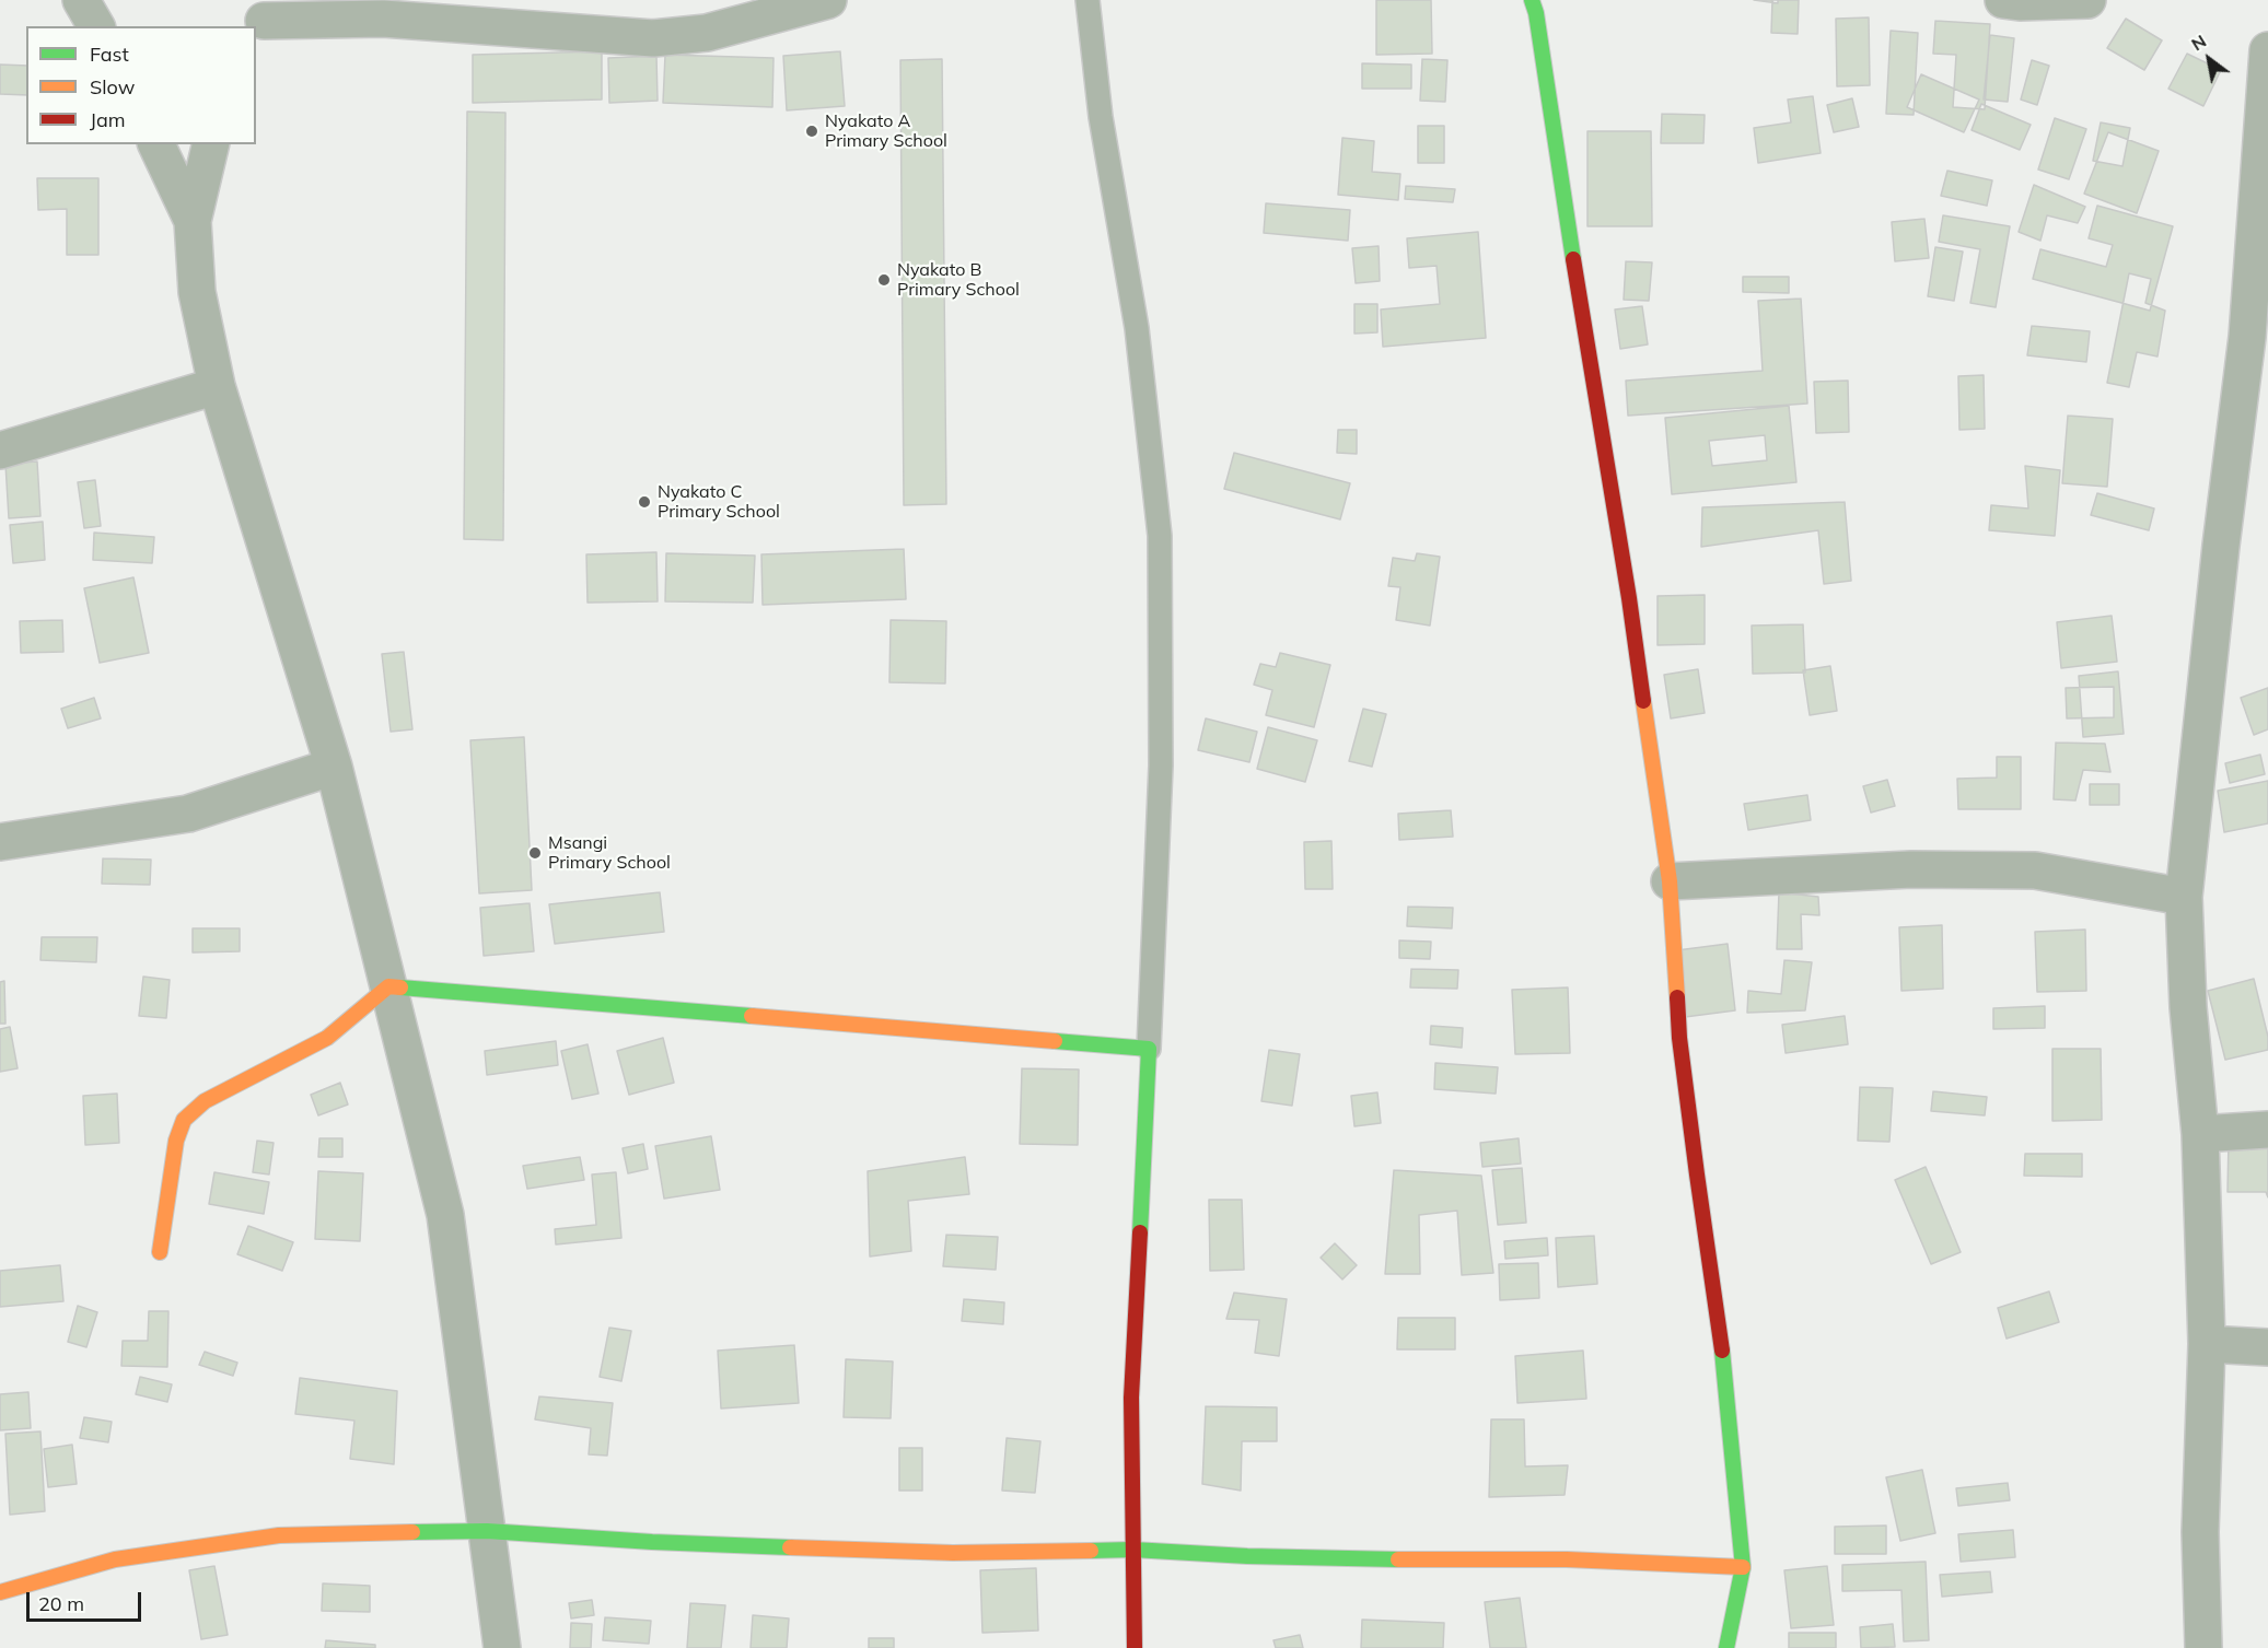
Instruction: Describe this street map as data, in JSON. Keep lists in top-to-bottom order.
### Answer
{
  "places": [
    "Nyakato A Primary School",
    "Nyakato B Primary School",
    "Nyakato C Primary School",
    "Msangi Primary School"
  ],
  "legend": ["Fast", "Slow", "Jam"],
  "scale_bar": "20 m",
  "north": "top left"
}
